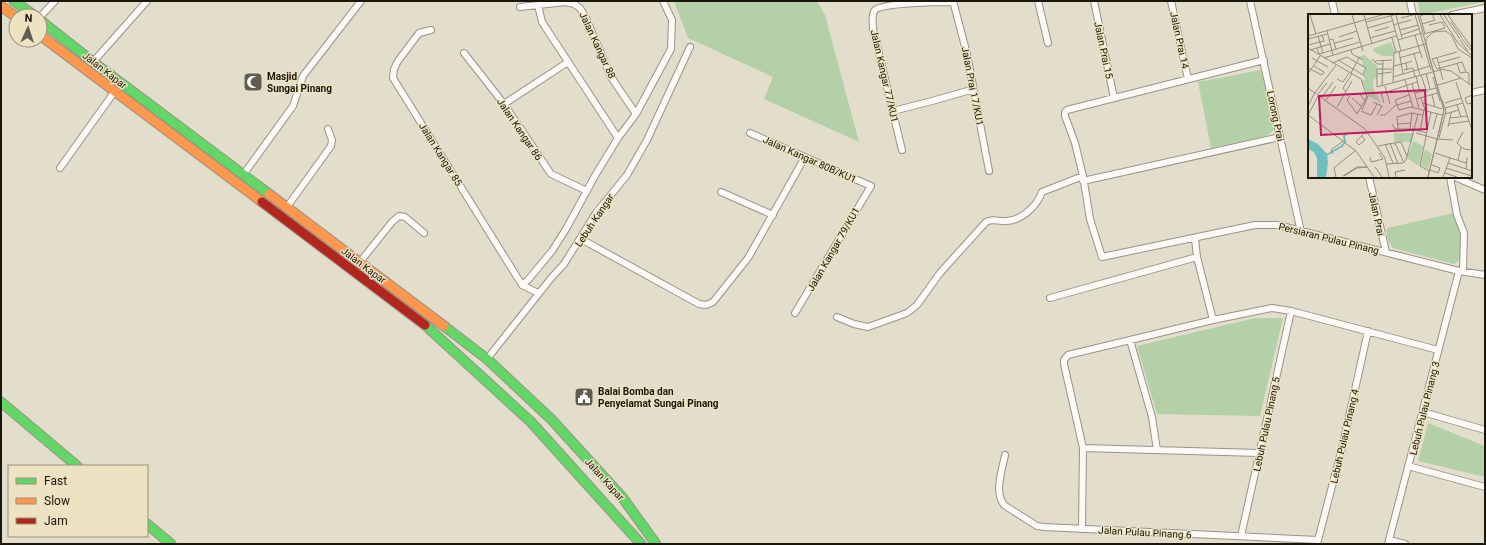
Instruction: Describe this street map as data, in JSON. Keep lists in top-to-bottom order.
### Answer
{
  "streets": {
    "main road": ["Jalan Kapar"],
    "street": [
      "Jalan Prai 14",
      "Jalan Kangar 88",
      "Jalan Prai 15",
      "Jalan Kangar 77/KU1",
      "Jalan Prai 17/KU1",
      "Lorong Prai",
      "Jalan Kangar 86",
      "Jalan Kangar 85",
      "Jalan Kangar 80B/KU1",
      "Jalan Prai",
      "Lebuh Kangar",
      "Persiaran Pulau Pinang",
      "Jalan Kangar 79/KU1",
      "Lebuh Pulau Pinang 3",
      "Lebuh Pulau Pinang 5",
      "Lebuh Pulau Pinang 4",
      "Jalan Pulau Pinang 6"
    ]
  },
  "crossings": [
    ["Jalan Kapar", "Lebuh Kangar"],
    ["Jalan Kangar 77/KU1", "Jalan Prai 17/KU1"],
    ["Lorong Prai", "Persiaran Pulau Pinang"],
    ["Jalan Kangar 80B/KU1", "Jalan Kangar 79/KU1"],
    ["Jalan Prai", "Persiaran Pulau Pinang"],
    ["Persiaran Pulau Pinang", "Lebuh Pulau Pinang 3"],
    ["Lebuh Pulau Pinang 5", "Jalan Pulau Pinang 6"],
    ["Lebuh Pulau Pinang 4", "Jalan Pulau Pinang 6"]
  ],
  "places": {
    "mosque": ["Masjid Sungai Pinang"],
    "public building": ["Balai Bomba dan Penyelamat Sungai Pinang"]
  },
  "legend": ["Fast", "Slow", "Jam"],
  "north": "top"
}
